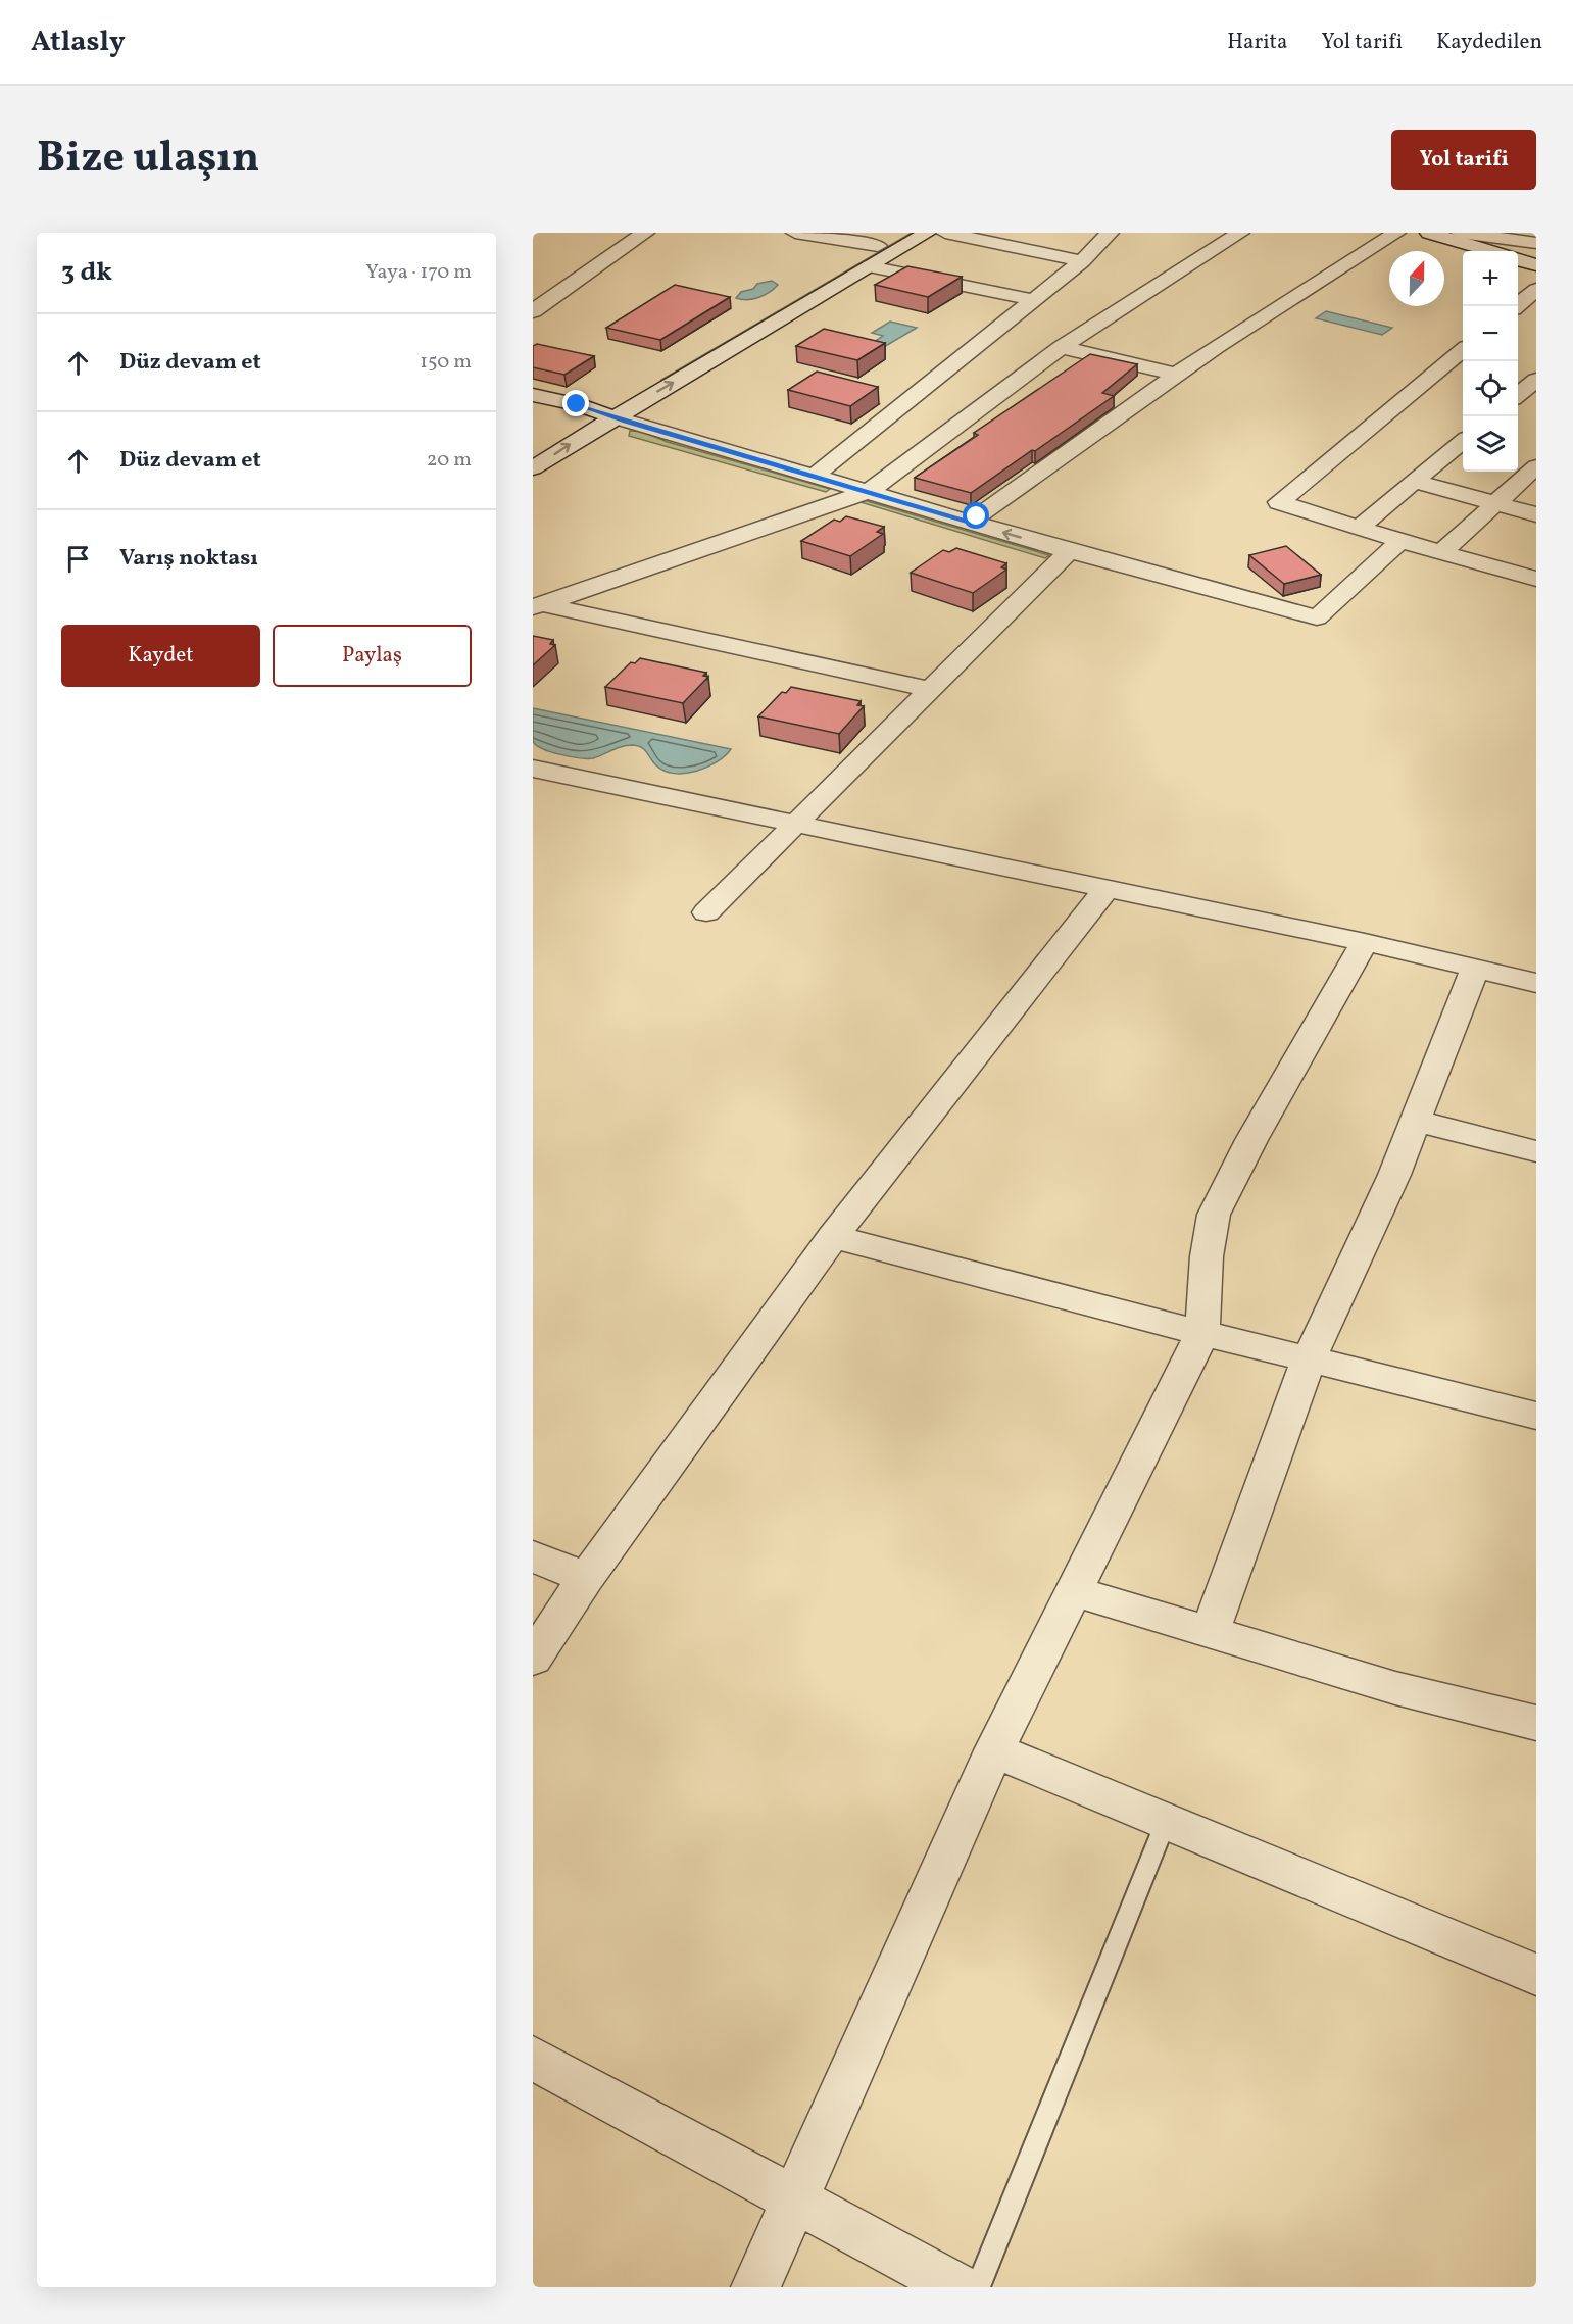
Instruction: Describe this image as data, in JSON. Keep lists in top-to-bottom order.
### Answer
{
  "north": "top",
  "page": {
    "header": "Atlasly",
    "nav": ["Harita", "Yol tarifi", "Kaydedilen"],
    "title": "Bize ulaşın",
    "buttons": [
      "Yol tarifi",
      ["Kaydet", "Paylaş"]
    ],
    "heading": ["3 dk", "Yaya · 170 m"],
    "map_buttons": ["+", "−"],
    "list": [
      ["Düz devam et", "150 m"],
      ["Düz devam et", "20 m"],
      "Varış noktası"
    ]
  }
}
